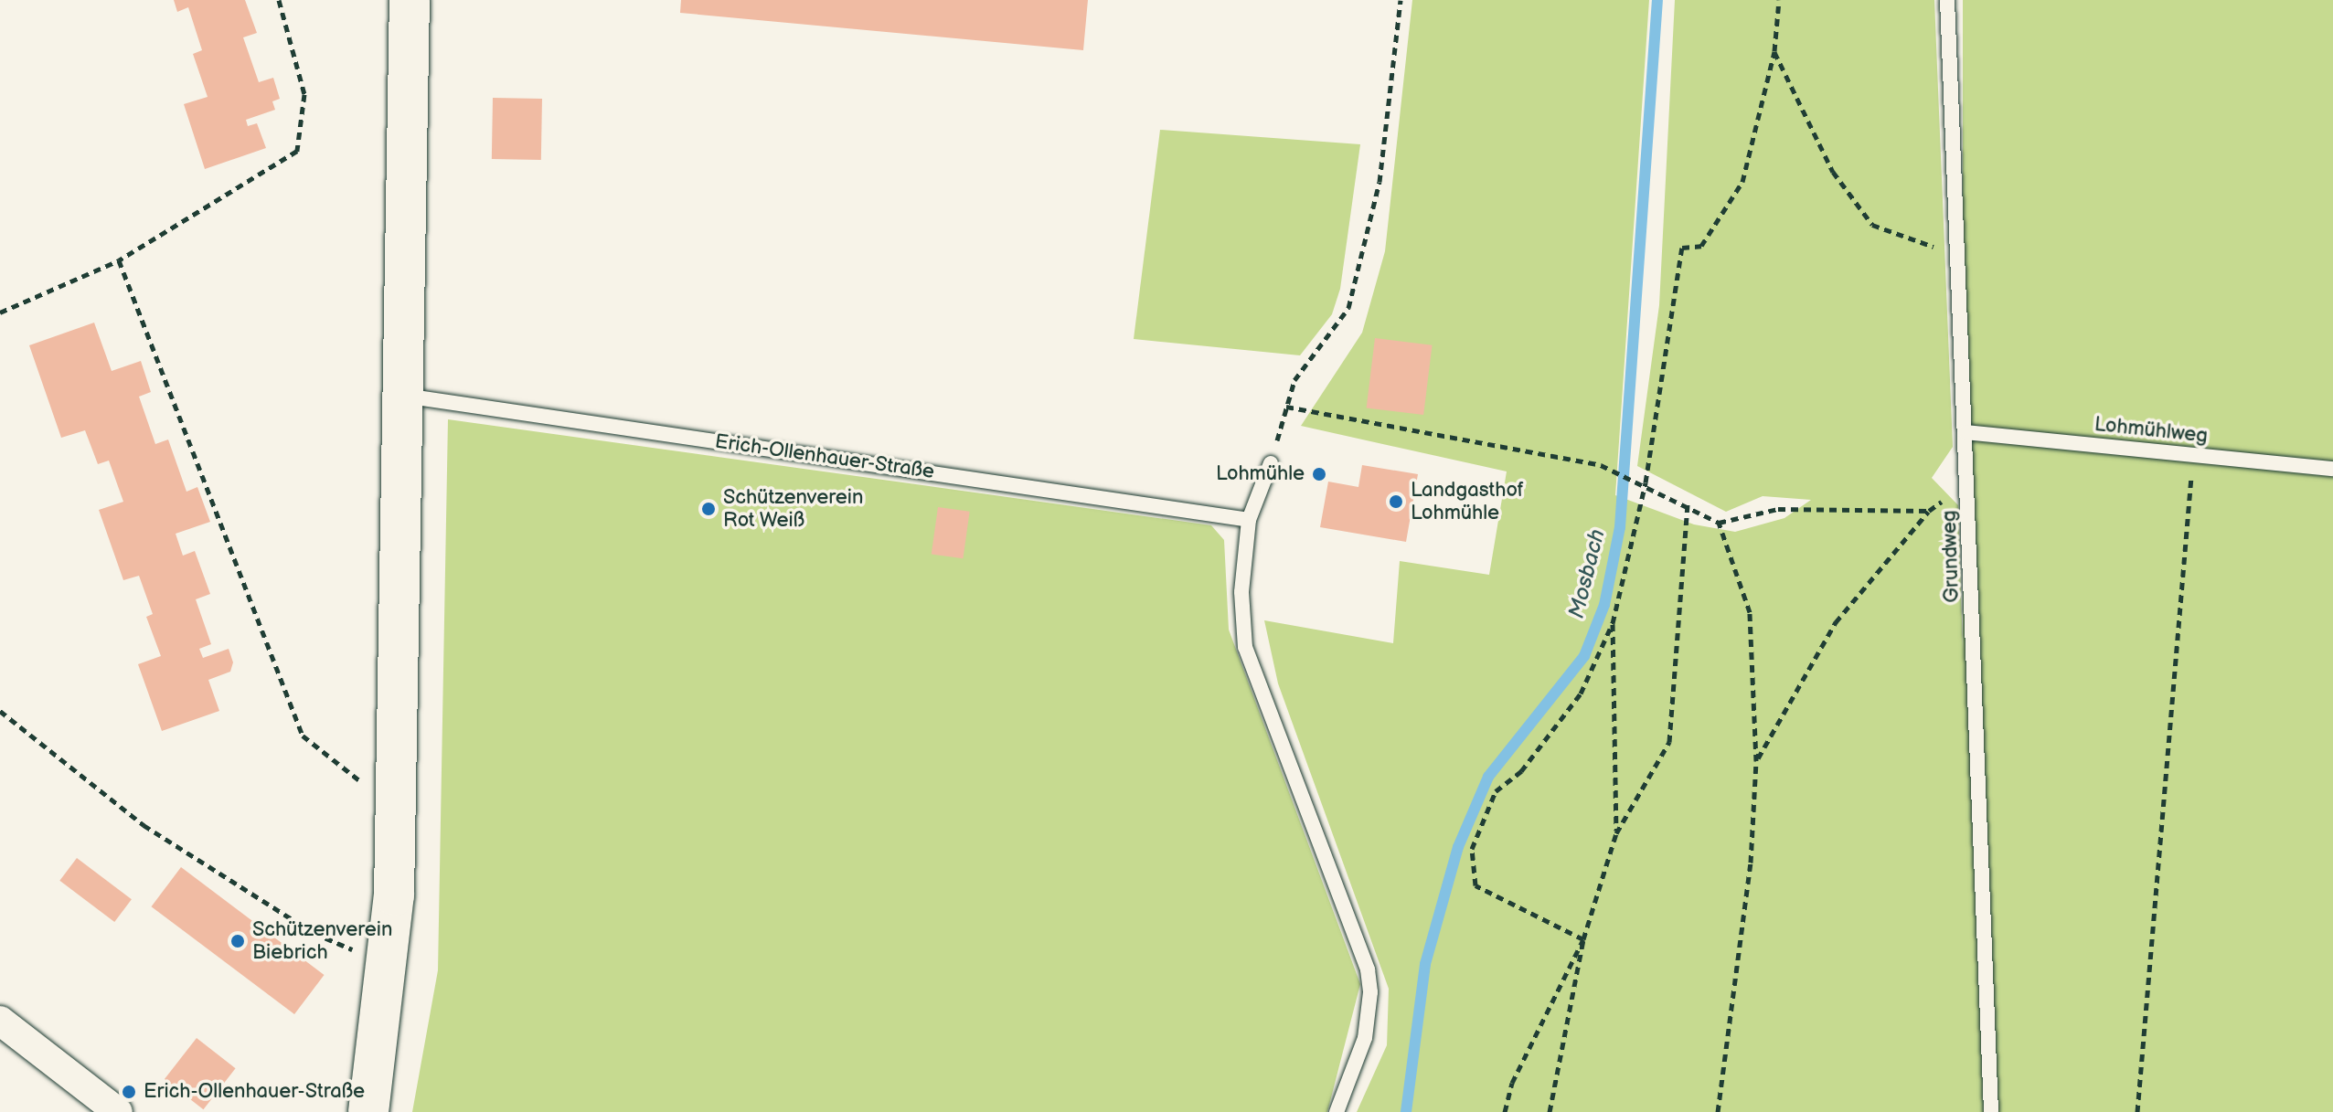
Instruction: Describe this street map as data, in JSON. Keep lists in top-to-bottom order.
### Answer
{
  "streets": {
    "lane": ["Lohmühlweg", "Erich-Ollenhauer-Straße", "Grundweg"]
  },
  "crossings": [
    ["Lohmühlweg", "Grundweg"]
  ],
  "water": ["Mosbach"],
  "places": [
    "Lohmühle",
    "Landgasthof Lohmühle",
    "Schützenverein Rot Weiß",
    "Schützenverein Biebrich",
    "Erich-Ollenhauer-Straße"
  ]
}
